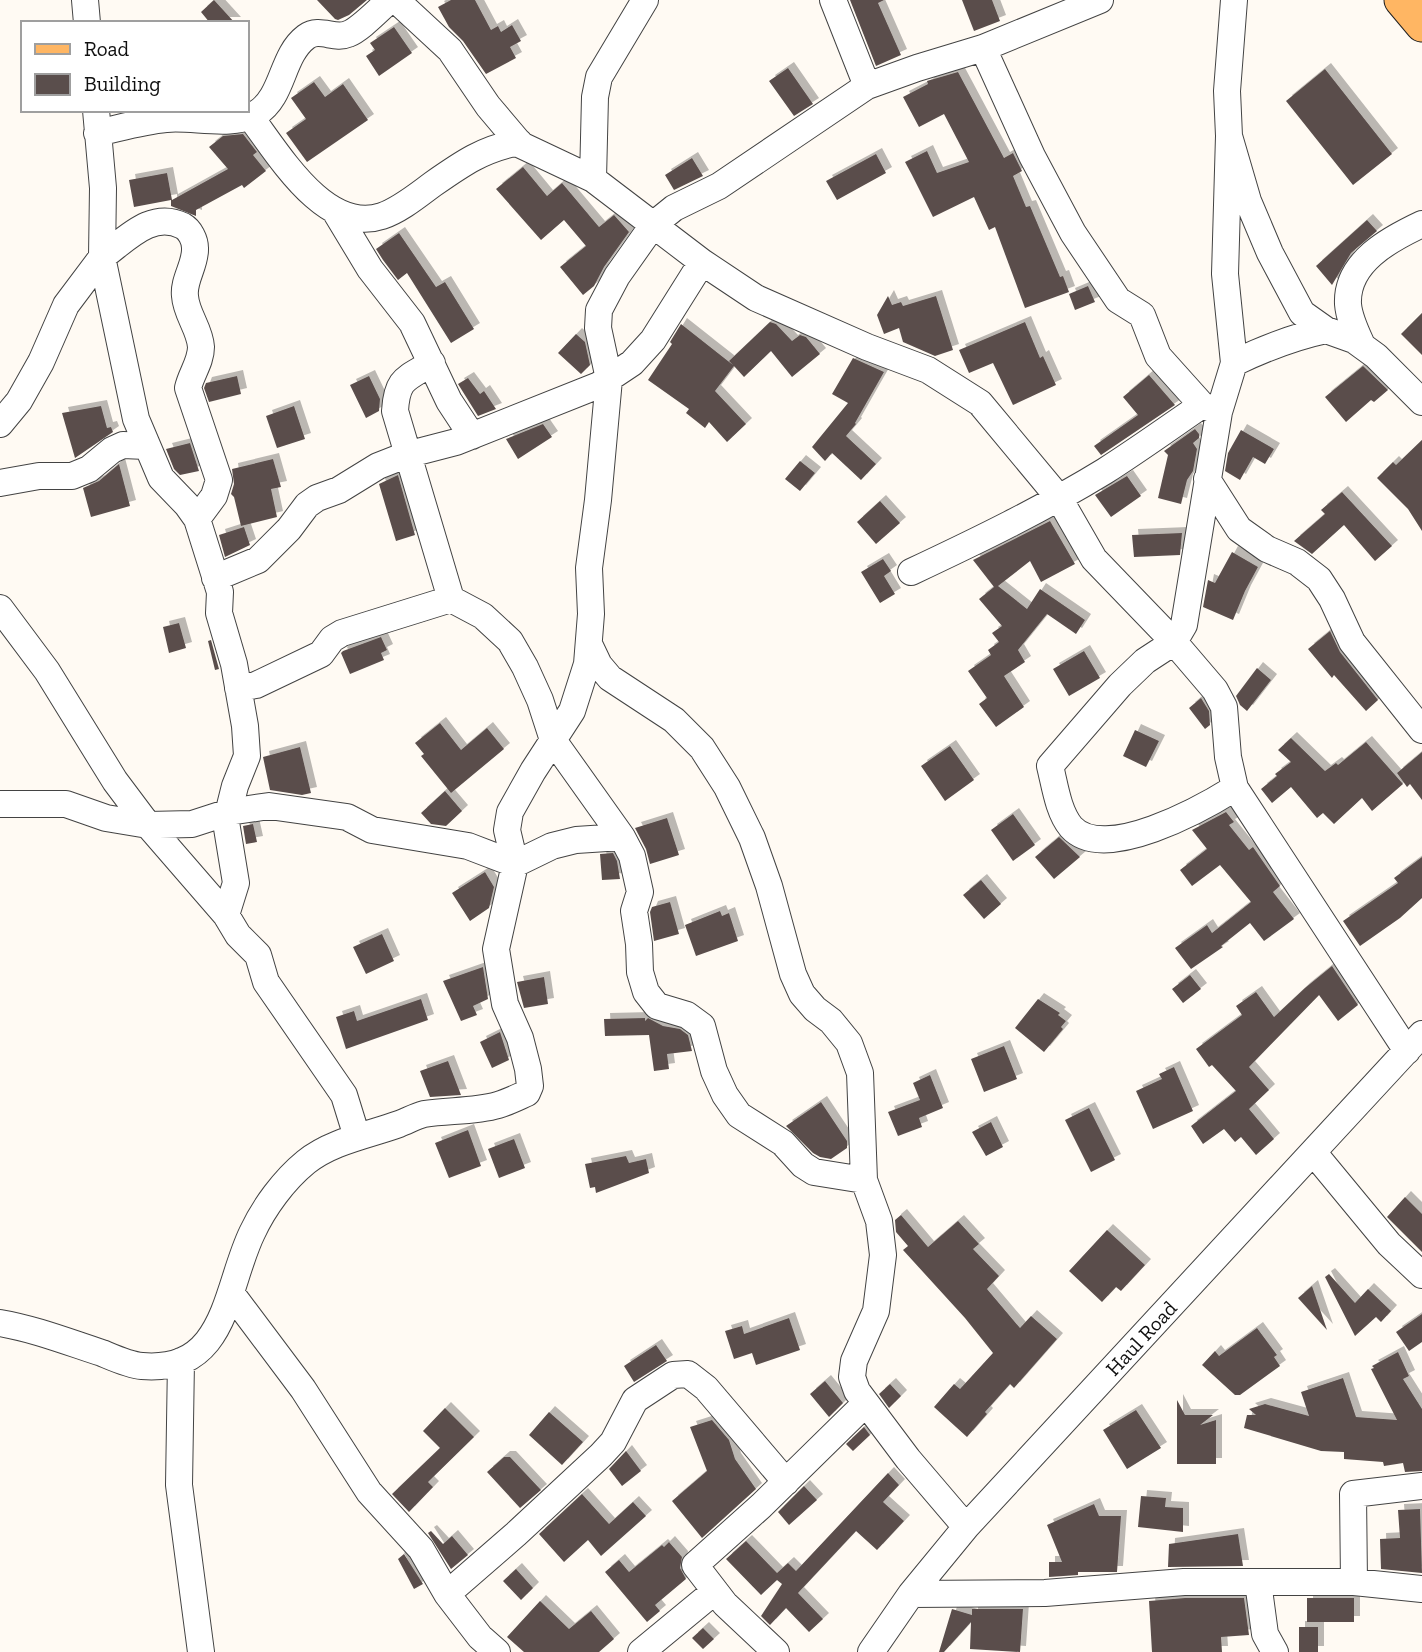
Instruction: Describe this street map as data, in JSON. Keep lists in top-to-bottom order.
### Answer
{
  "streets": {
    "street": ["Haul Road"]
  },
  "legend": ["Road", "Building"]
}
